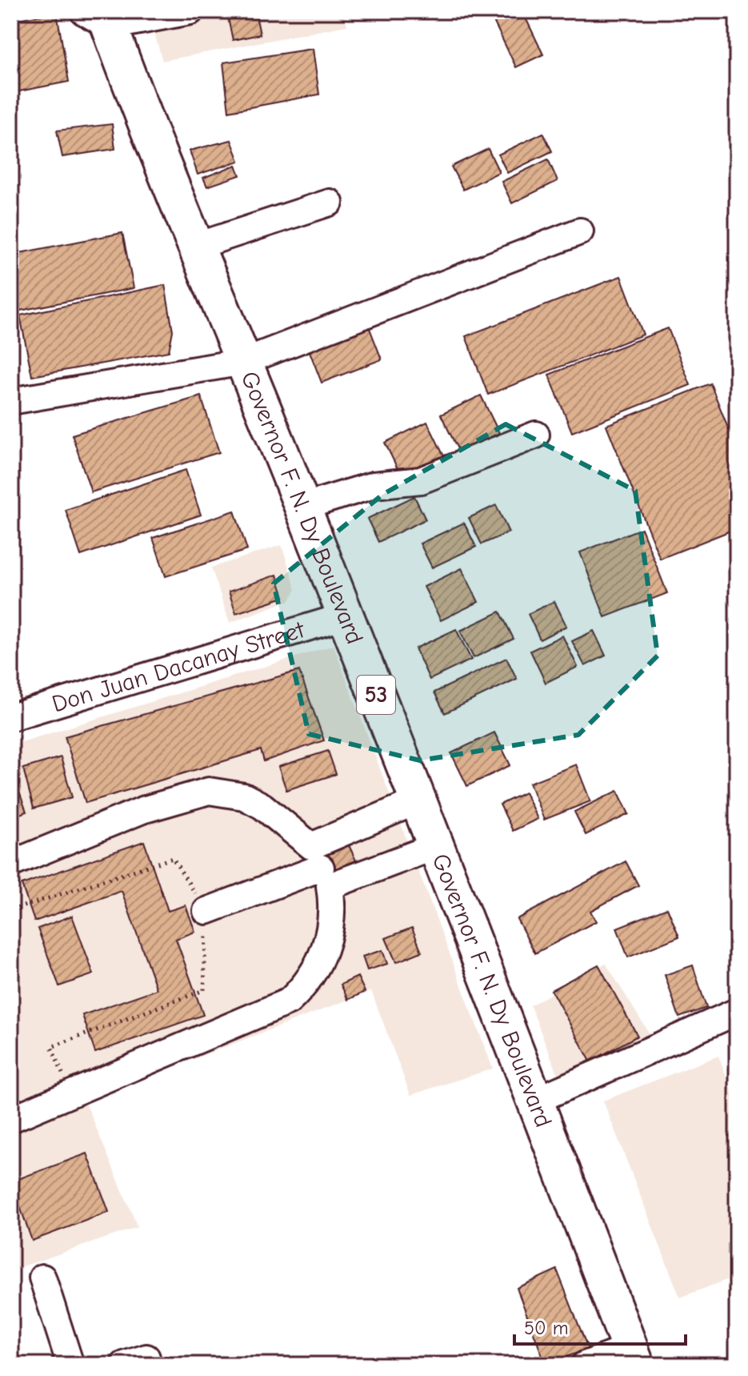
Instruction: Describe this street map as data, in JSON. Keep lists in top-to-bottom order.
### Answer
{
  "streets": {
    "highway": ["Governor F. N. Dy Boulevard", "53"],
    "street": ["Don Juan Dacanay Street"]
  },
  "crossings": [
    ["Governor F. N. Dy Boulevard", "Don Juan Dacanay Street"]
  ],
  "scale_bar": "50 m"
}
